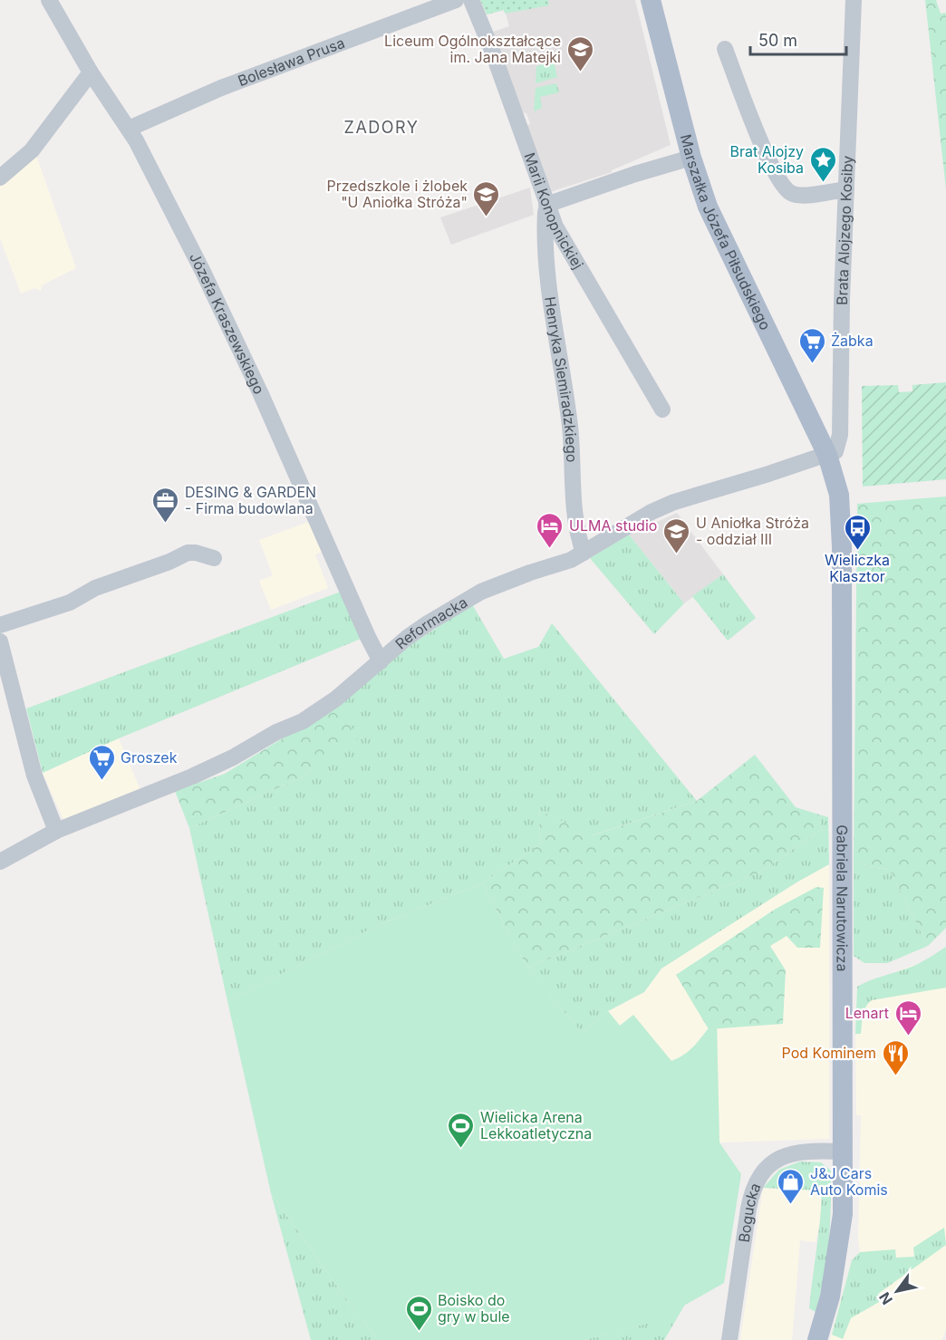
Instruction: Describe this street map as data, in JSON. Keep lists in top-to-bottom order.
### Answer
{
  "streets": {
    "main road": ["Marszałka Józefa Piłsudskiego", "Gabriela Narutowicza"],
    "street": [
      "Bolesława Prusa",
      "Marii Konopnickiej",
      "Brata Alojzego Kosiby",
      "Józefa Kraszewskiego",
      "Henryka Siemiradzkiego",
      "Reformacka",
      "Bogucka"
    ]
  },
  "crossings": [
    ["Bolesława Prusa", "Józefa Kraszewskiego"],
    ["Marii Konopnickiej", "Henryka Siemiradzkiego"],
    ["Brata Alojzego Kosiby", "Marszałka Józefa Piłsudskiego"],
    ["Brata Alojzego Kosiby", "Reformacka"],
    ["Brata Alojzego Kosiby", "Gabriela Narutowicza"],
    ["Marszałka Józefa Piłsudskiego", "Reformacka"],
    ["Marszałka Józefa Piłsudskiego", "Gabriela Narutowicza"],
    ["Józefa Kraszewskiego", "Reformacka"],
    ["Henryka Siemiradzkiego", "Reformacka"],
    ["Reformacka", "Gabriela Narutowicza"],
    ["Gabriela Narutowicza", "Bogucka"]
  ],
  "districts": ["ZADORY"],
  "places": {
    "school or university": ["Liceum Ogólnokształcące im. Jana Matejki", "Przedszkole i żlobek \"U Aniołka Stróża\"", "U Aniołka Stróża - oddział III"],
    "place": ["Brat Alojzy Kosiba"],
    "supermarket": ["Żabka", "Groszek"],
    "office": ["DESING & GARDEN - Firma budowlana"],
    "hotel": ["ULMA studio", "Lenart"],
    "bus stop": ["Wieliczka Klasztor"],
    "restaurant": ["Pod Kominem"],
    "sports": ["Wielicka Arena Lekkoatletyczna", "Boisko do gry w bule"],
    "shop": ["J&J Cars Auto Komis"]
  },
  "scale_bar": "50 m",
  "north": "bottom left"
}
